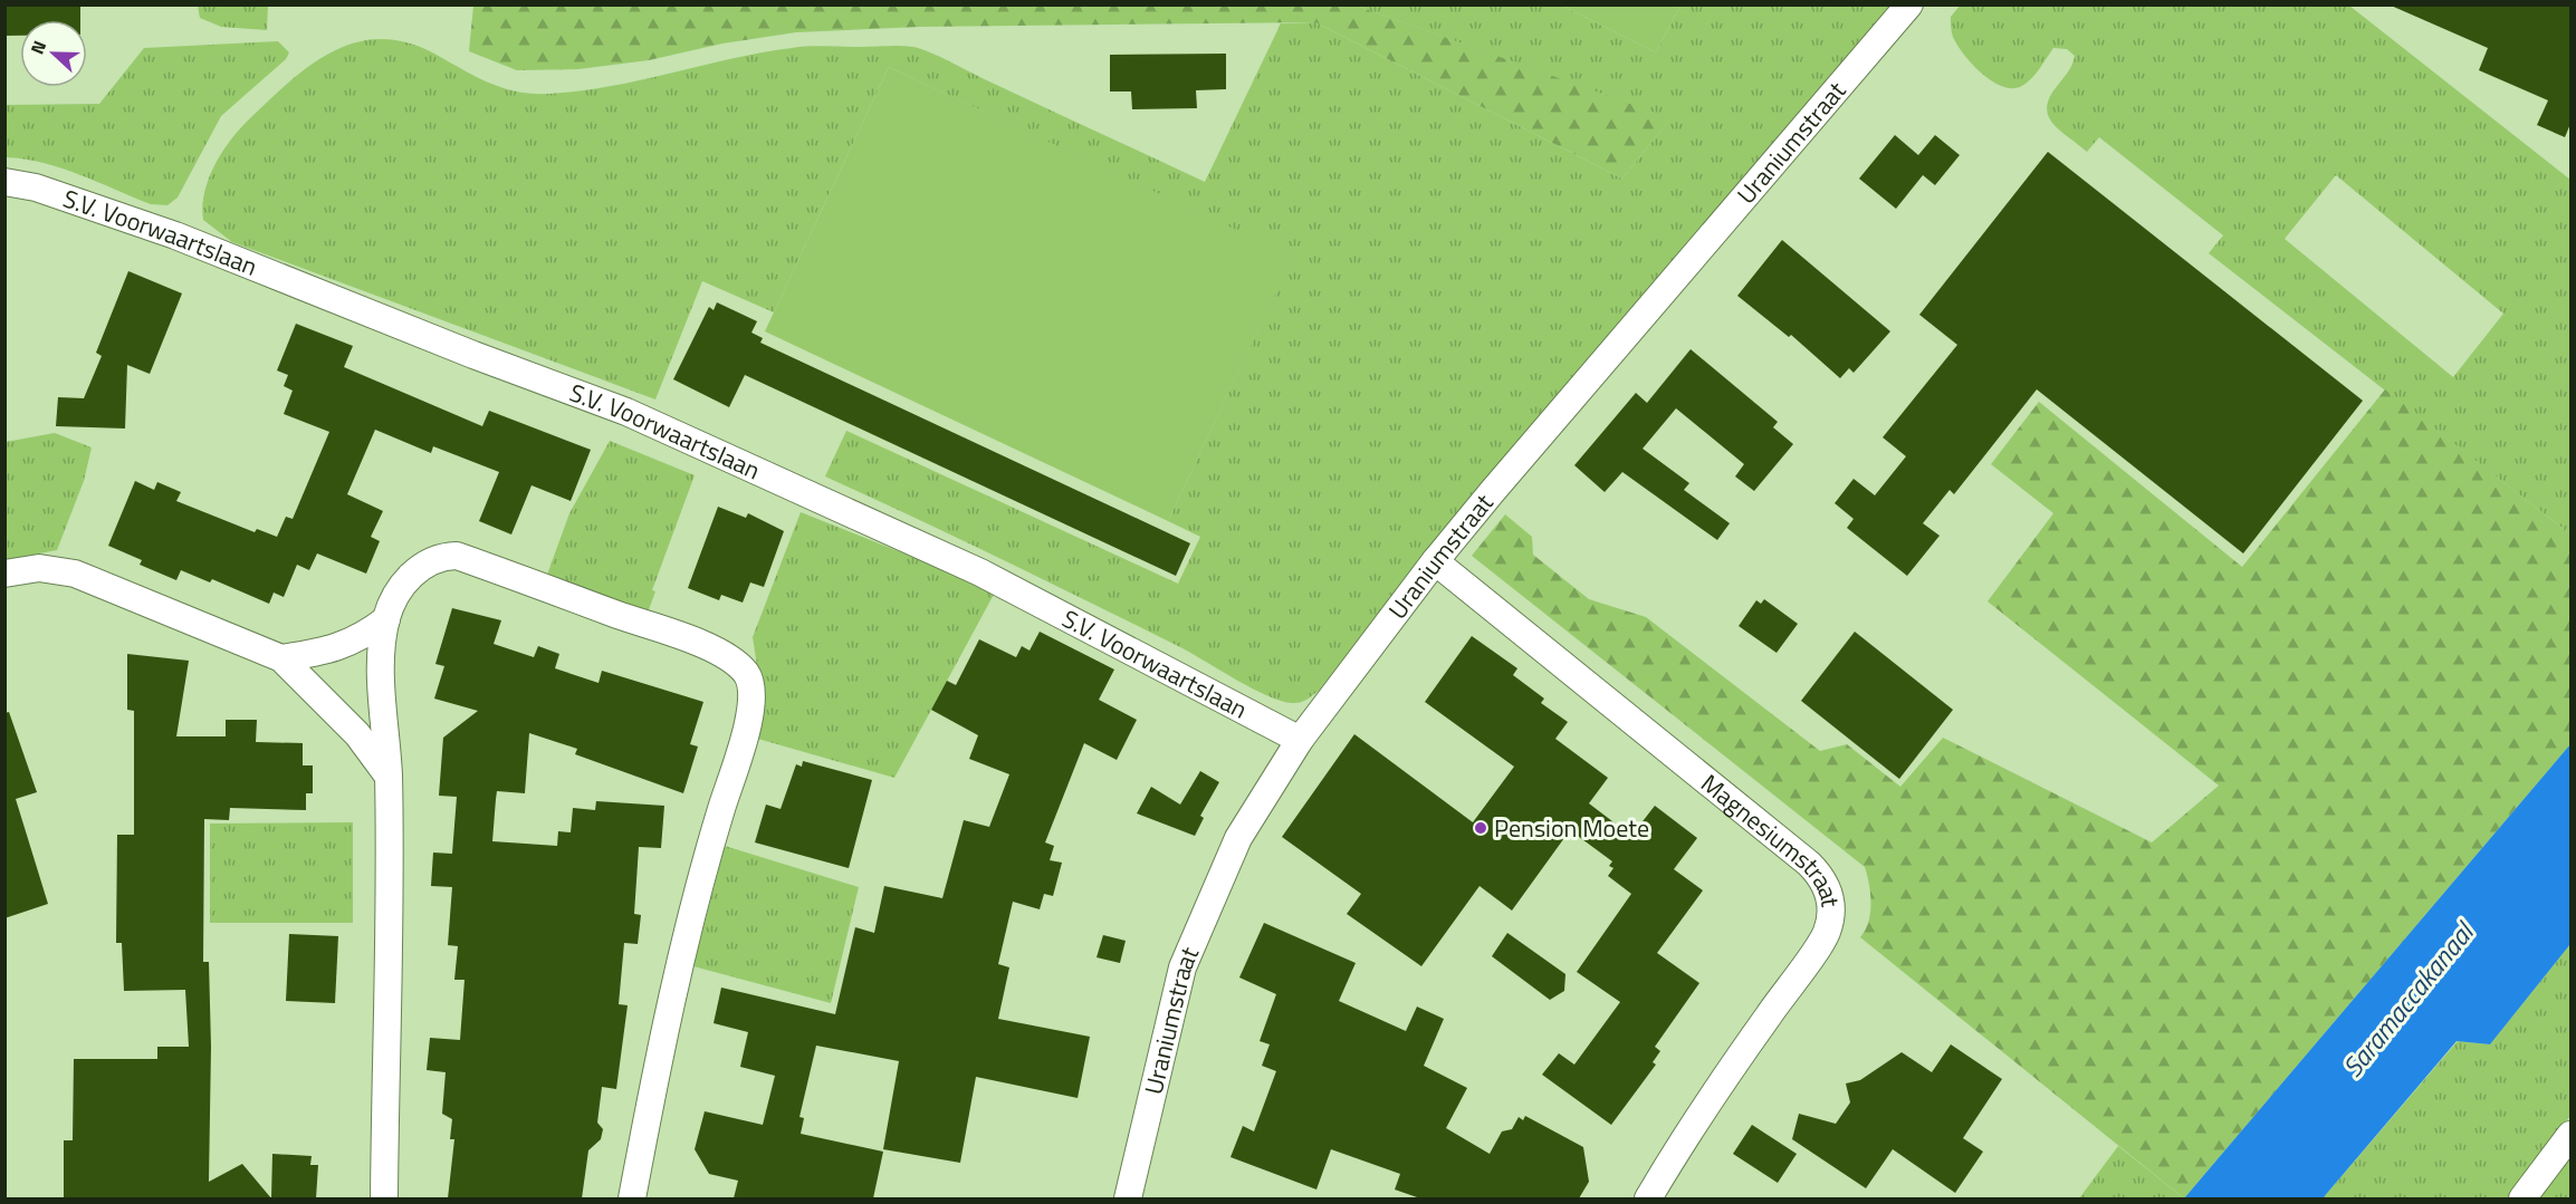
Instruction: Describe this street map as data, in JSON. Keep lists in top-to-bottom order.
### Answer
{
  "streets": {
    "street": ["Uraniumstraat", "S.V. Voorwaartslaan", "Magnesiumstraat"]
  },
  "crossings": [
    ["Uraniumstraat", "S.V. Voorwaartslaan"],
    ["Uraniumstraat", "Magnesiumstraat"]
  ],
  "water": ["Saramaccakanaal"],
  "places": ["Pension Moete"],
  "north": "left"
}
